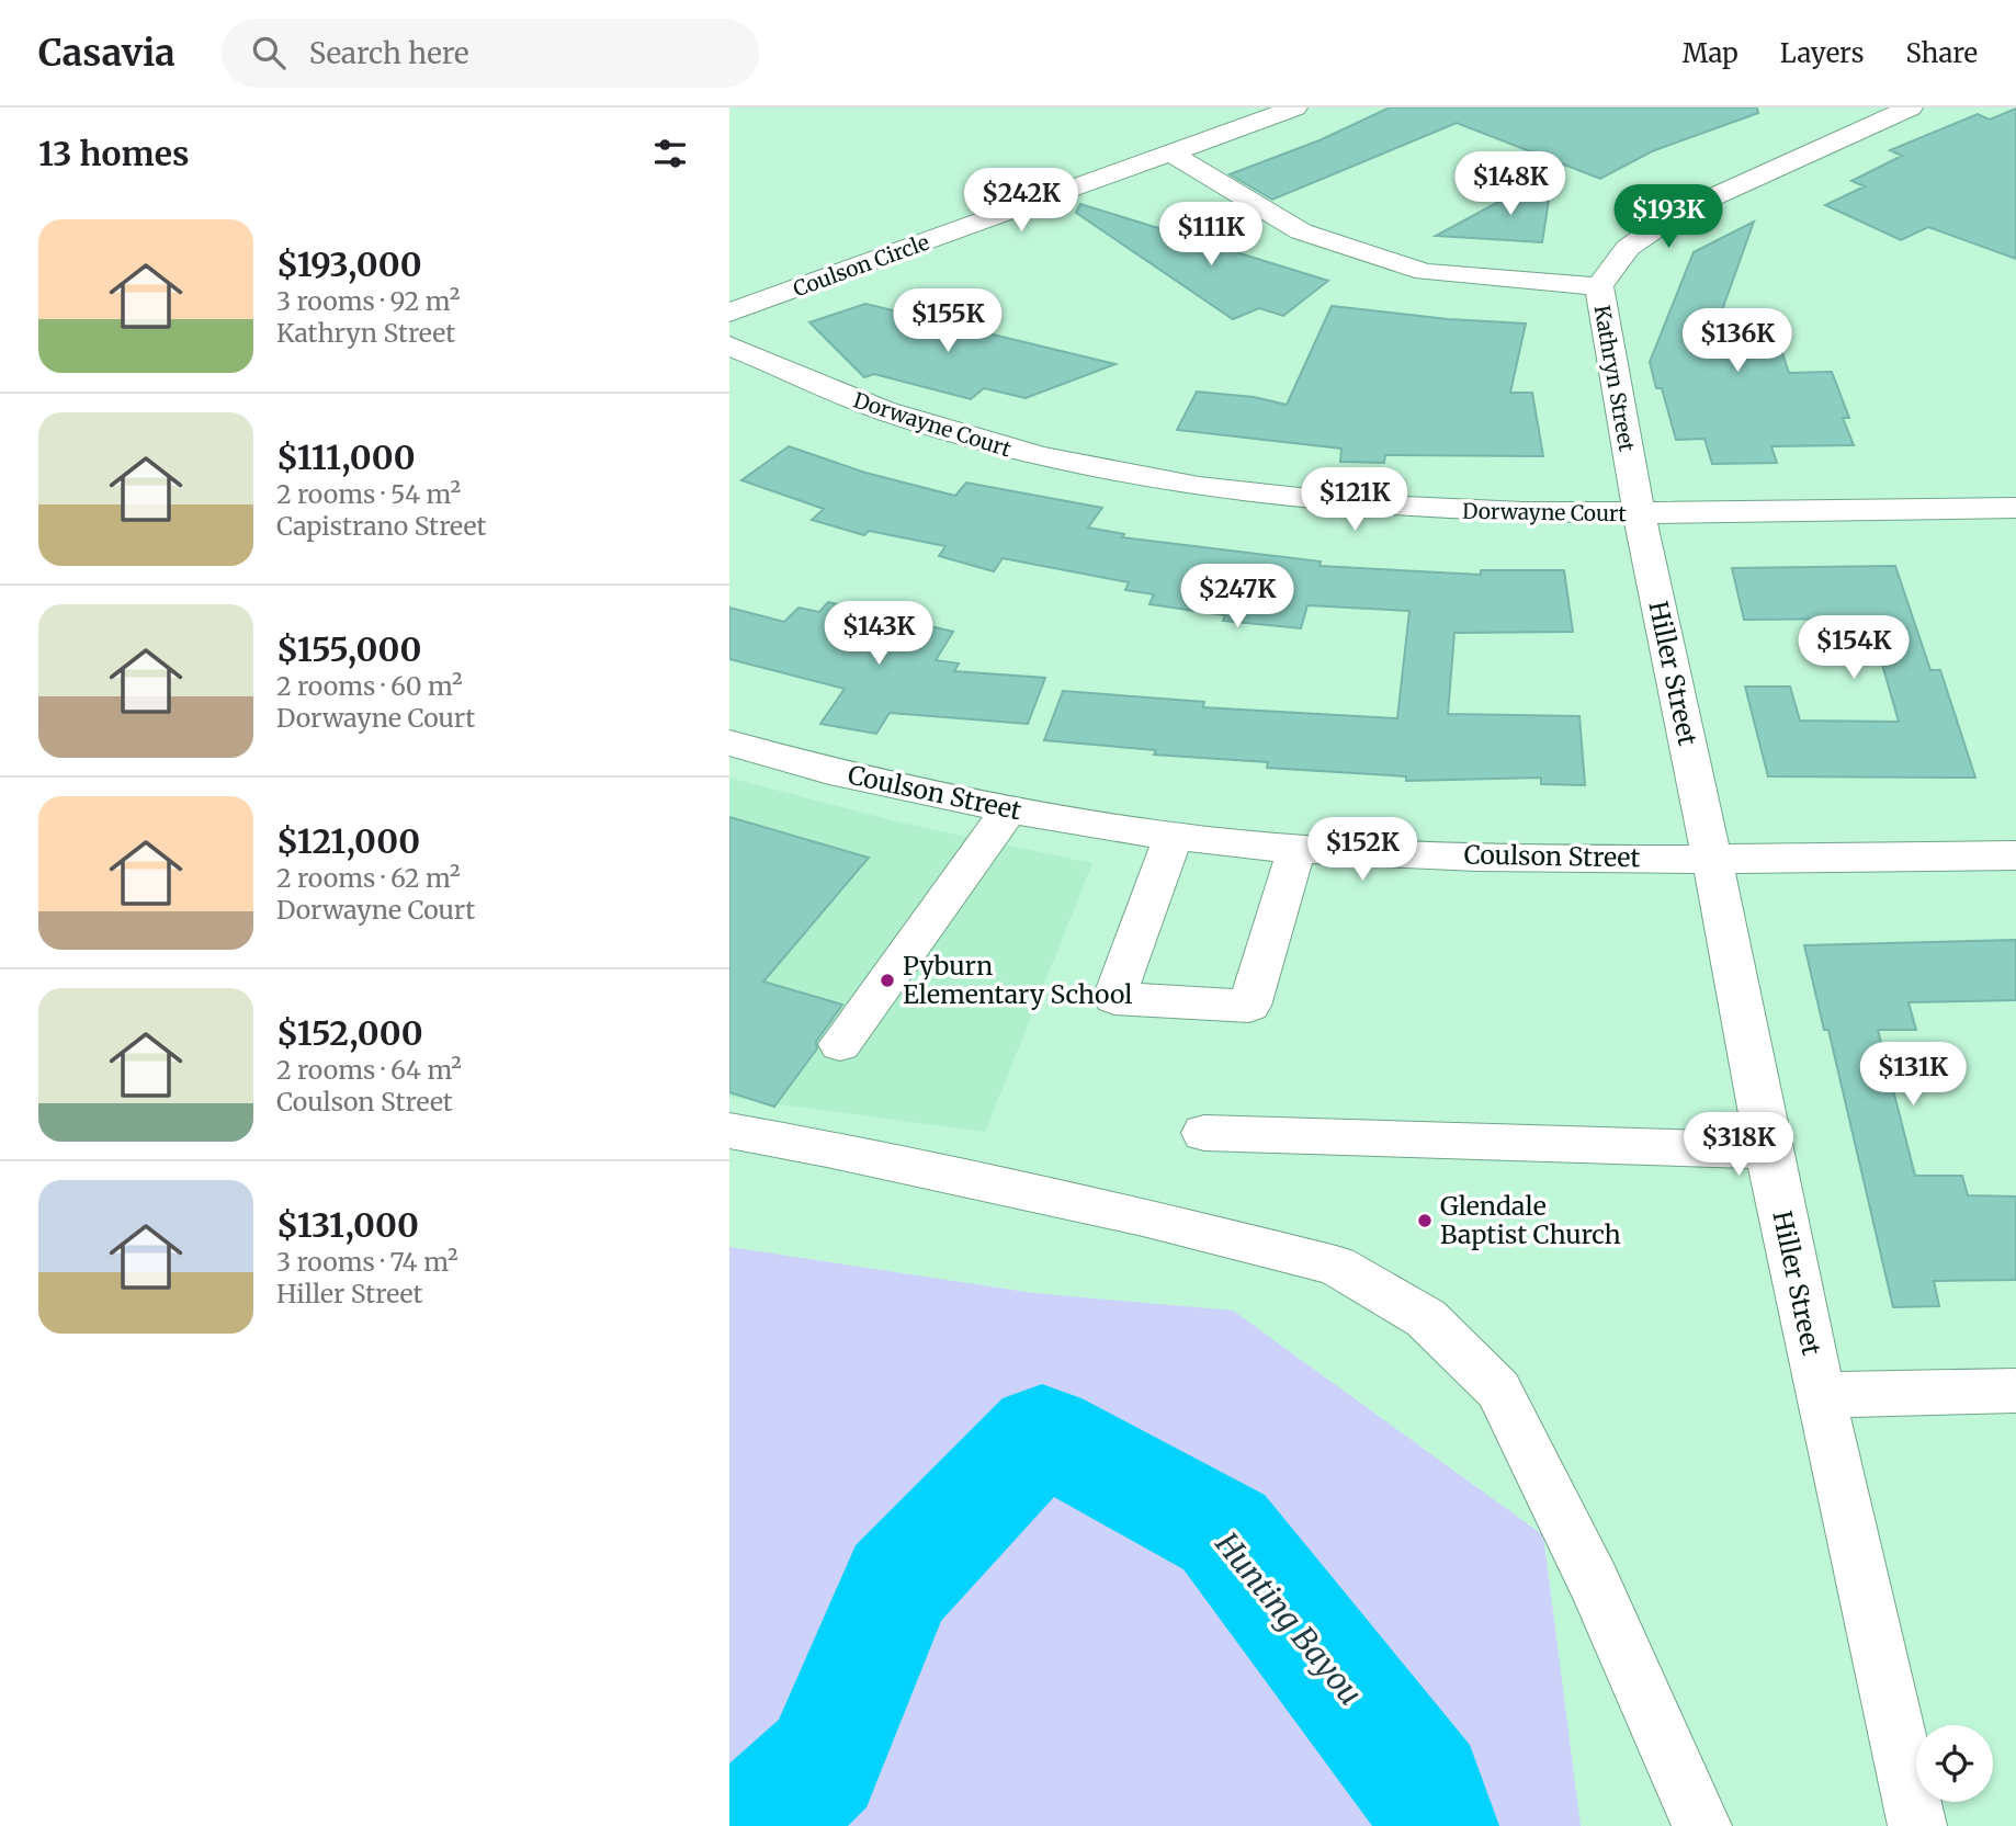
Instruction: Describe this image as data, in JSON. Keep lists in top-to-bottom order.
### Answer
{
  "streets": {
    "street": [
      "Coulson Circle",
      "Kathryn Street",
      "Dorwayne Court",
      "Hiller Street",
      "Coulson Street"
    ]
  },
  "crossings": [
    ["Kathryn Street", "Dorwayne Court"],
    ["Kathryn Street", "Hiller Street"],
    ["Dorwayne Court", "Hiller Street"],
    ["Hiller Street", "Coulson Street"]
  ],
  "water": ["Hunting Bayou"],
  "places": ["Pyburn Elementary School", "Glendale Baptist Church"],
  "page": {
    "header": "Casavia",
    "search": "Search here",
    "nav": ["Map", "Layers", "Share"],
    "heading": "13 homes",
    "price": [
      "$148K",
      "$242K",
      "$193K",
      "$111K",
      "$155K",
      "$136K",
      "$121K",
      "$247K",
      "$143K",
      "$154K",
      "$152K",
      "$131K",
      "$318K"
    ],
    "list": [
      {
        "name": "$193,000",
        "note": "3 rooms · 92 m² · Kathryn Street"
      },
      {
        "name": "$111,000",
        "note": "2 rooms · 54 m² · Capistrano Street"
      },
      {
        "name": "$155,000",
        "note": "2 rooms · 60 m² · Dorwayne Court"
      },
      {
        "name": "$121,000",
        "note": "2 rooms · 62 m² · Dorwayne Court"
      },
      {
        "name": "$152,000",
        "note": "2 rooms · 64 m² · Coulson Street"
      },
      {
        "name": "$131,000",
        "note": "3 rooms · 74 m² · Hiller Street"
      }
    ]
  }
}
